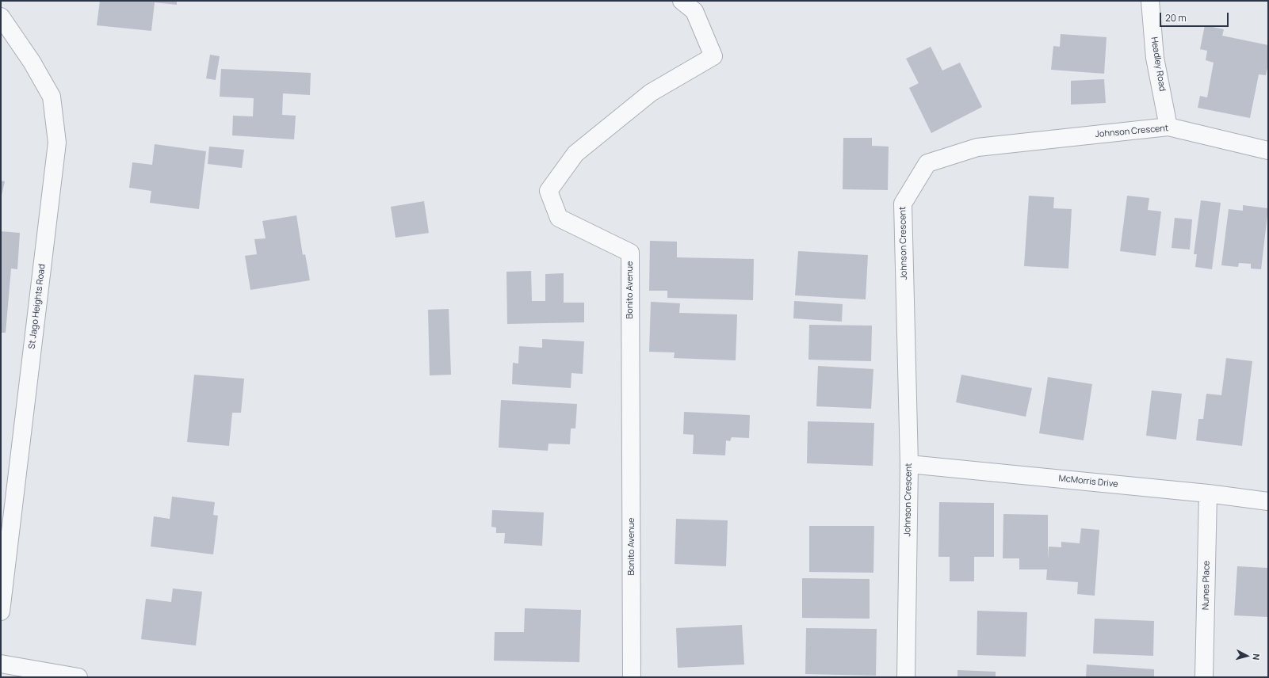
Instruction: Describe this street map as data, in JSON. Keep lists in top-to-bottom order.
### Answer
{
  "streets": {
    "street": [
      "Headley Road",
      "Johnson Crescent",
      "Bonito Avenue",
      "St Jago Heights Road",
      "McMorris Drive",
      "Nunes Place"
    ]
  },
  "crossings": [
    ["Headley Road", "Johnson Crescent"],
    ["Johnson Crescent", "McMorris Drive"],
    ["McMorris Drive", "Nunes Place"]
  ],
  "scale_bar": "20 m",
  "north": "right"
}
